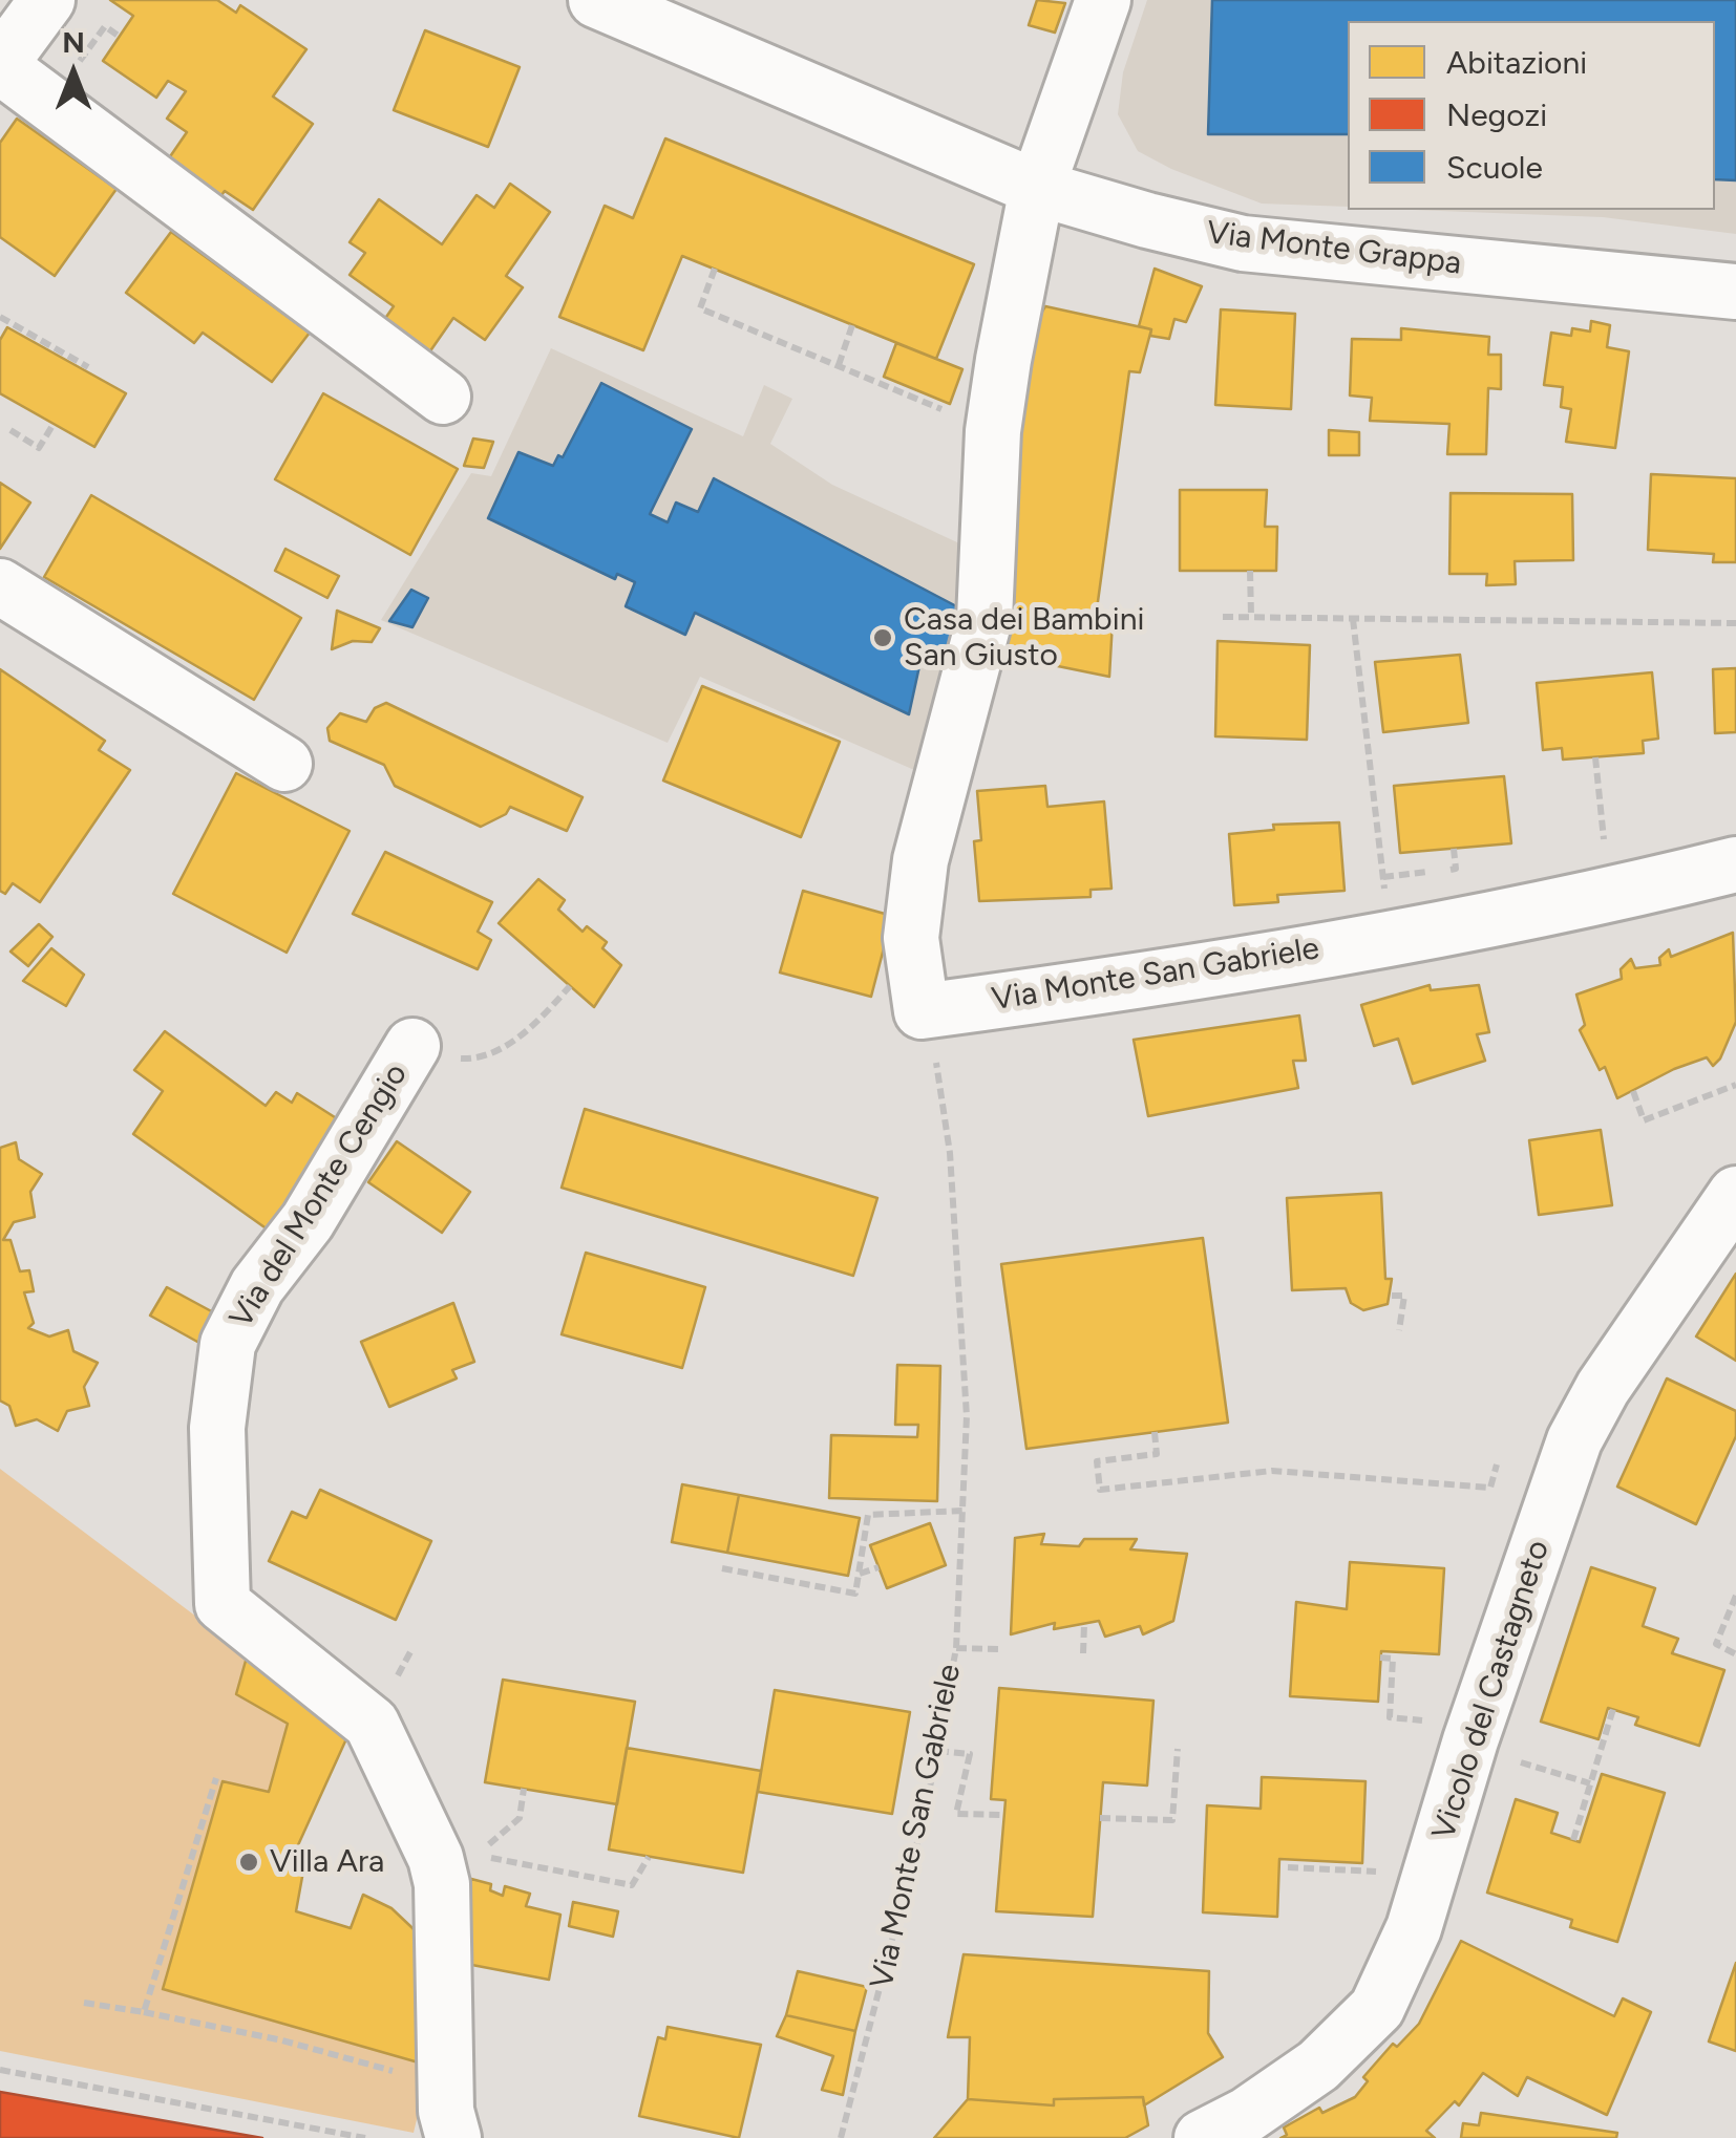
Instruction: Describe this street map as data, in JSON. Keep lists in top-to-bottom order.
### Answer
{
  "streets": {
    "street": [
      "Via Monte Grappa",
      "Via Monte San Gabriele",
      "Via del Monte Cengio",
      "Vicolo del Castagneto"
    ]
  },
  "places": ["Casa dei Bambini San Giusto", "Villa Ara"],
  "legend": ["Abitazioni", "Negozi", "Scuole"],
  "north": "top"
}
